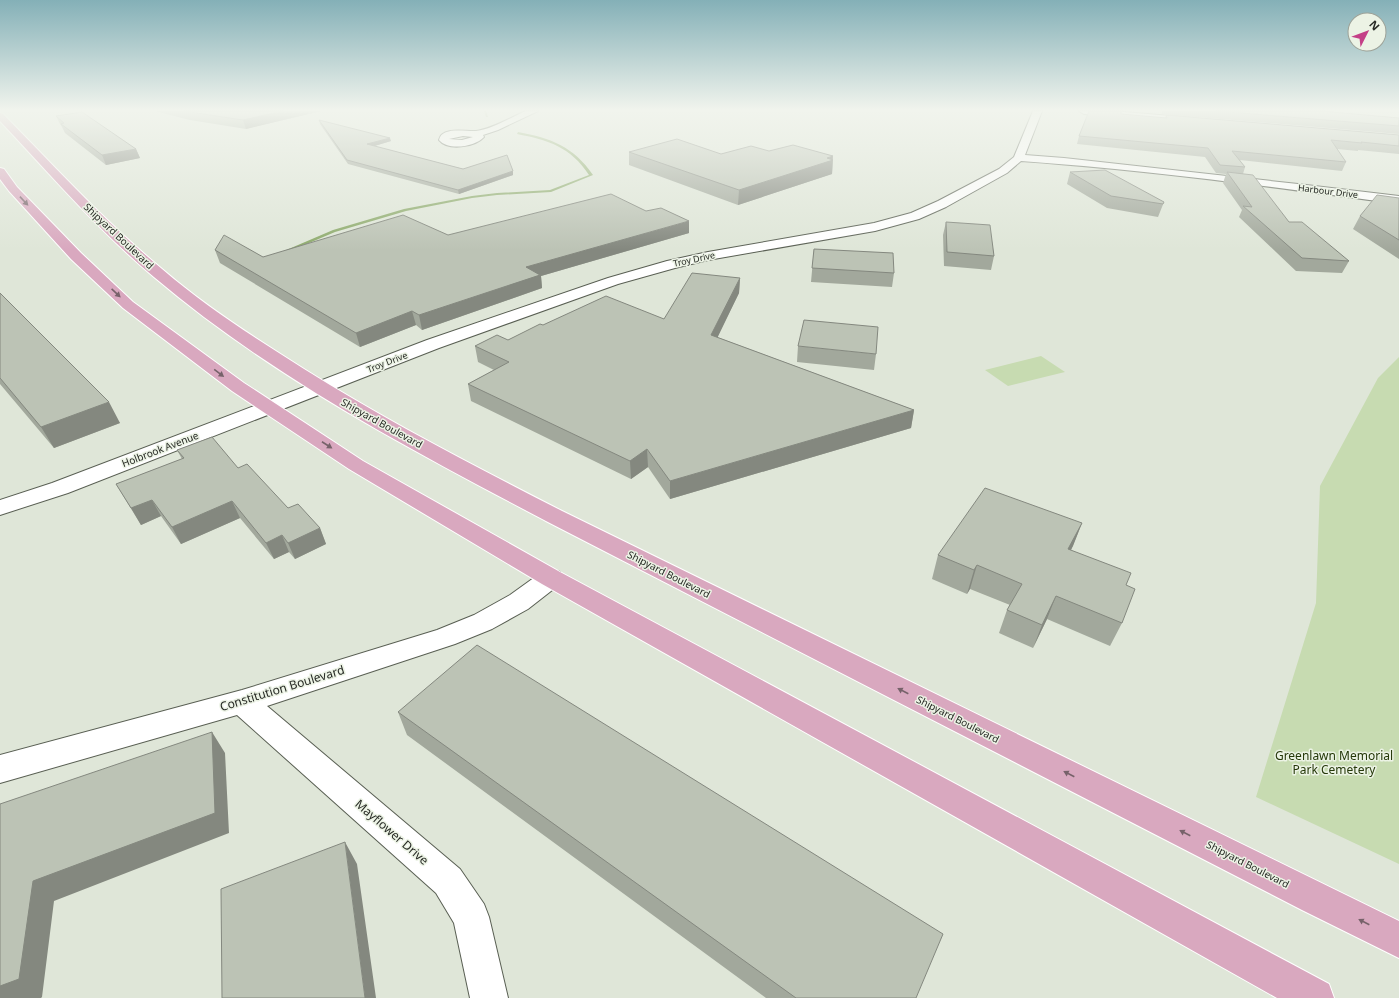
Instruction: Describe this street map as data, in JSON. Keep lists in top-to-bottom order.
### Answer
{
  "streets": {
    "main road": ["Shipyard Boulevard"],
    "street": [
      "Harbour Drive",
      "Troy Drive",
      "Holbrook Avenue",
      "Constitution Boulevard",
      "Mayflower Drive"
    ]
  },
  "crossings": [
    ["Shipyard Boulevard", "Troy Drive"],
    ["Shipyard Boulevard", "Holbrook Avenue"],
    ["Troy Drive", "Holbrook Avenue"],
    ["Constitution Boulevard", "Mayflower Drive"]
  ],
  "parks": ["Greenlawn Memorial Park Cemetery"],
  "north": "top right"
}
